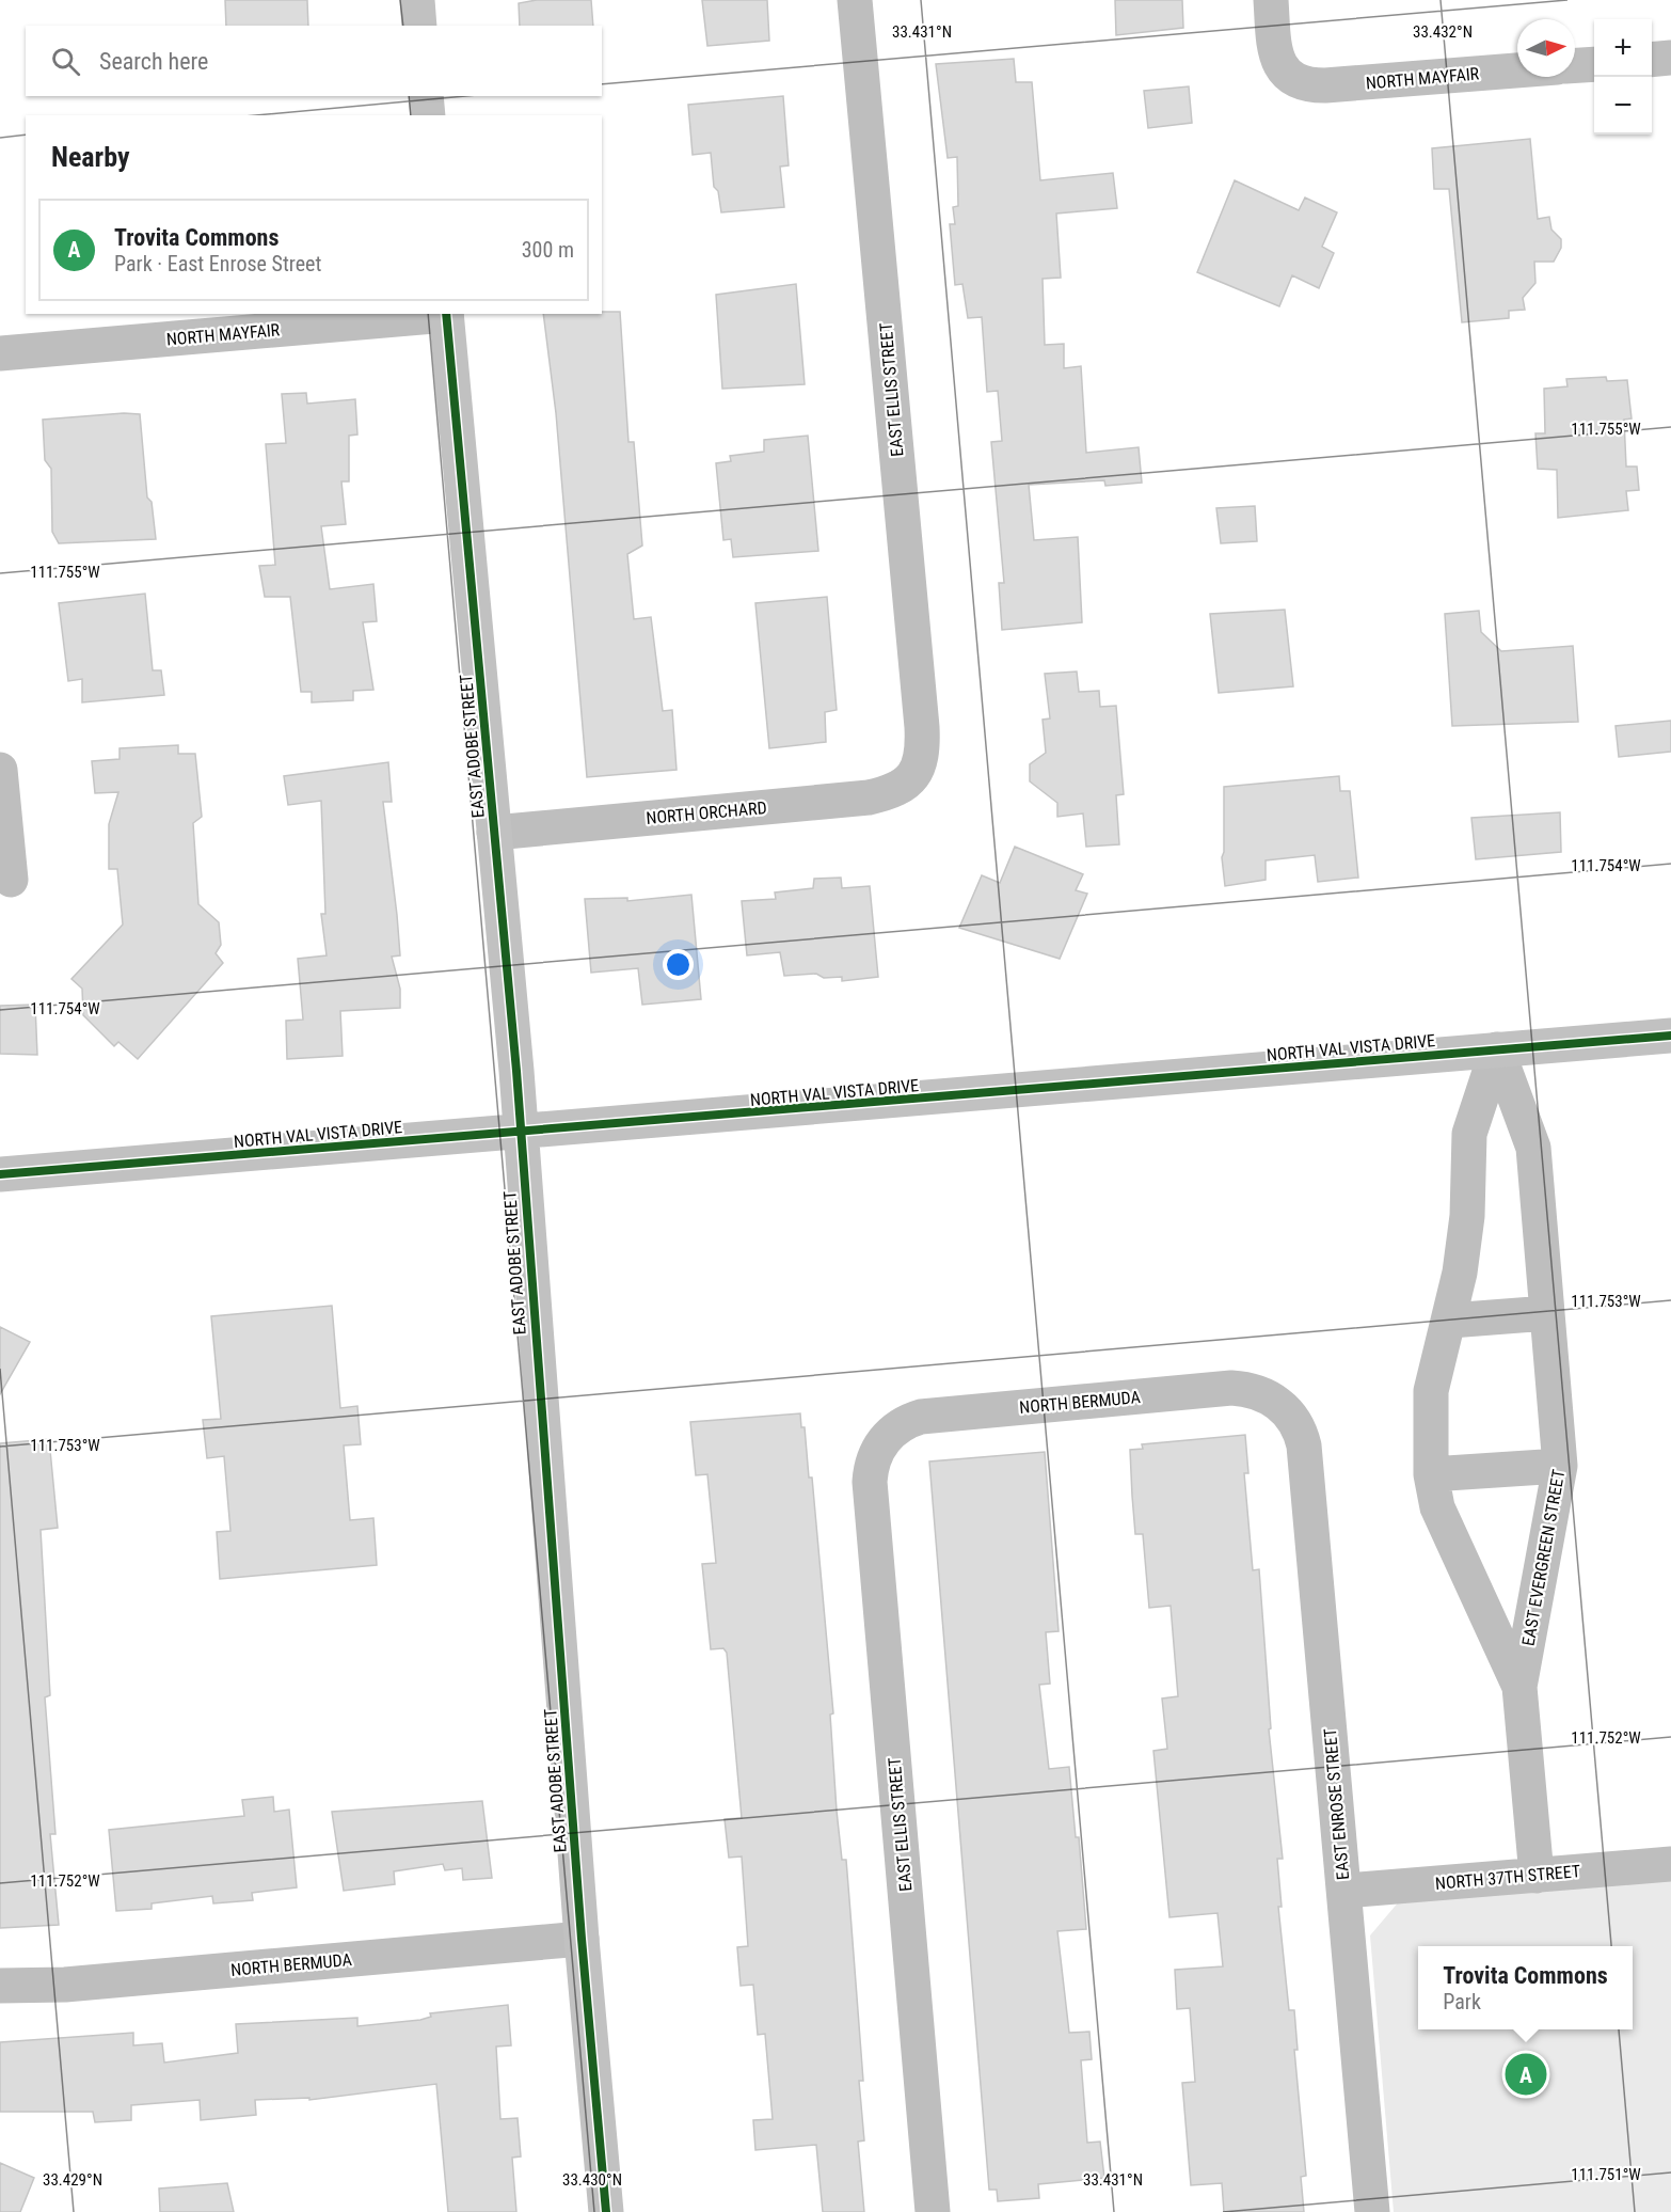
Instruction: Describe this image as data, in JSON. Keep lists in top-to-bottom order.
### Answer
{
  "streets": {
    "street": [
      "NORTH MAYFAIR",
      "EAST ELLIS STREET",
      "EAST ADOBE STREET",
      "NORTH ORCHARD",
      "NORTH VAL VISTA DRIVE",
      "NORTH BERMUDA",
      "EAST EVERGREEN STREET",
      "EAST ENROSE STREET",
      "NORTH 37TH STREET"
    ]
  },
  "crossings": [
    ["NORTH MAYFAIR", "EAST ADOBE STREET"],
    ["EAST ELLIS STREET", "NORTH ORCHARD"],
    ["EAST ELLIS STREET", "NORTH BERMUDA"],
    ["EAST ADOBE STREET", "NORTH ORCHARD"],
    ["EAST ADOBE STREET", "NORTH VAL VISTA DRIVE"],
    ["EAST ADOBE STREET", "NORTH BERMUDA"],
    ["NORTH VAL VISTA DRIVE", "EAST EVERGREEN STREET"],
    ["NORTH BERMUDA", "EAST ENROSE STREET"],
    ["EAST EVERGREEN STREET", "NORTH 37TH STREET"],
    ["EAST ENROSE STREET", "NORTH 37TH STREET"]
  ],
  "north": "right",
  "page": {
    "map_buttons": ["+", "−"],
    "search": "Search here",
    "heading": "Nearby",
    "list": [
      {
        "mark": "A",
        "name": "Trovita Commons",
        "note": "Park · East Enrose Street",
        "value": "300 m"
      }
    ],
    "popup": ["Trovita Commons", "Park"],
    "pins": "A"
  },
  "coordinates": [
    "33.431°N",
    "33.432°N",
    "111.755°W",
    "111.754°W",
    "111.753°W",
    "111.752°W",
    "111.751°W",
    "33.429°N",
    "33.430°N"
  ]
}
